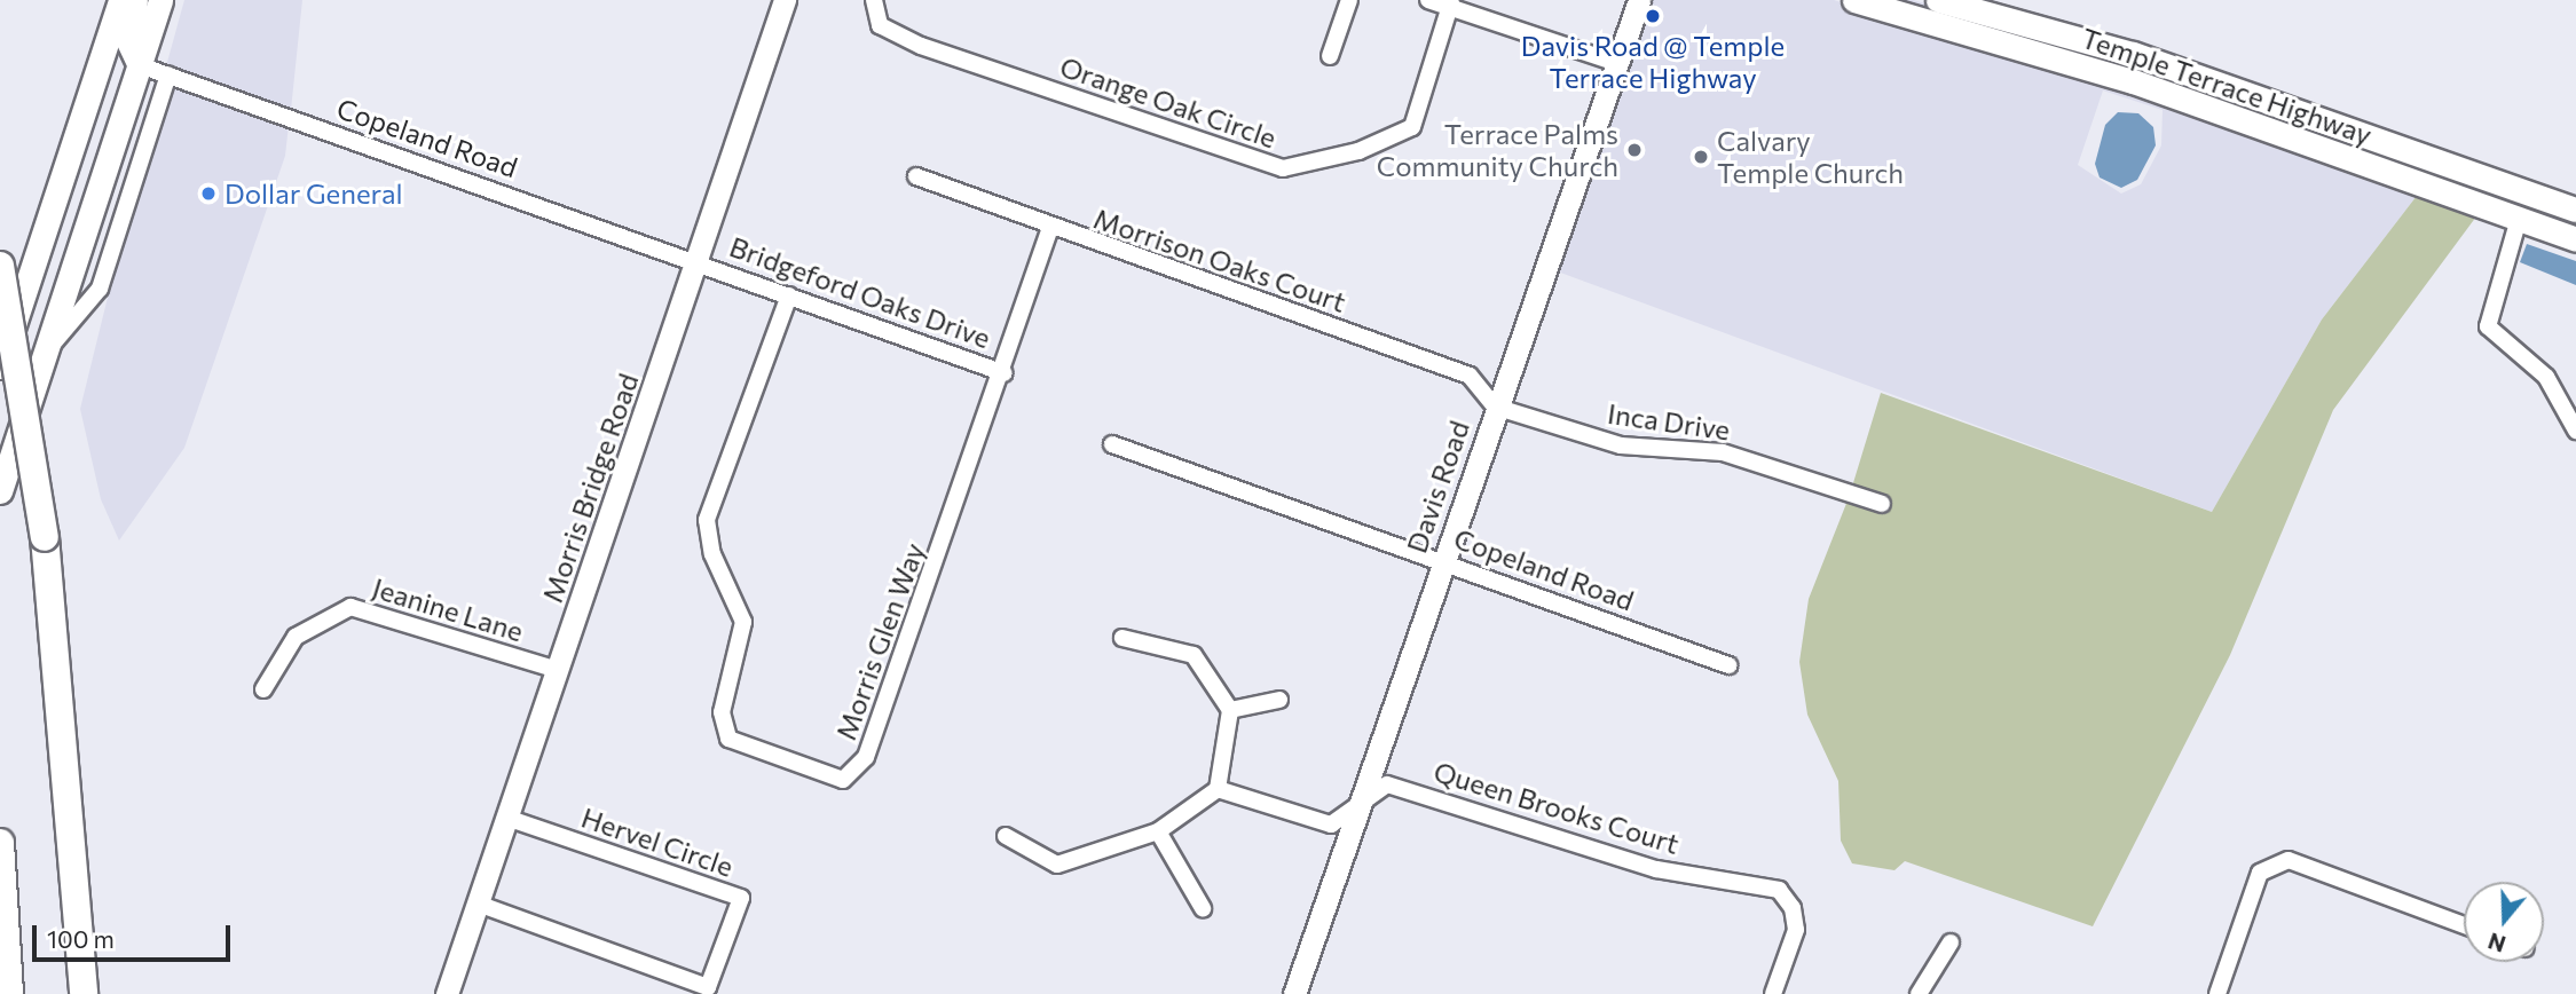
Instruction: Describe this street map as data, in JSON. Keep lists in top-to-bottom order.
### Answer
{
  "streets": {
    "main road": ["Temple Terrace Highway"],
    "street": [
      "Orange Oak Circle",
      "Copeland Road",
      "Morrison Oaks Court",
      "Bridgeford Oaks Drive",
      "Inca Drive",
      "Davis Road",
      "Morris Bridge Road",
      "Jeanine Lane",
      "Morris Glen Way",
      "Queen Brooks Court",
      "Hervel Circle"
    ]
  },
  "crossings": [
    ["Copeland Road", "Bridgeford Oaks Drive"],
    ["Copeland Road", "Davis Road"],
    ["Copeland Road", "Morris Bridge Road"],
    ["Morrison Oaks Court", "Inca Drive"],
    ["Morrison Oaks Court", "Davis Road"],
    ["Morrison Oaks Court", "Morris Glen Way"],
    ["Bridgeford Oaks Drive", "Morris Bridge Road"],
    ["Bridgeford Oaks Drive", "Morris Glen Way"],
    ["Inca Drive", "Davis Road"],
    ["Davis Road", "Queen Brooks Court"],
    ["Morris Bridge Road", "Jeanine Lane"],
    ["Morris Bridge Road", "Hervel Circle"]
  ],
  "places": [
    "Davis Road @ Temple Terrace Highway",
    "Terrace Palms Community Church",
    "Calvary Temple Church",
    "Dollar General"
  ],
  "scale_bar": "100 m",
  "north": "bottom"
}
